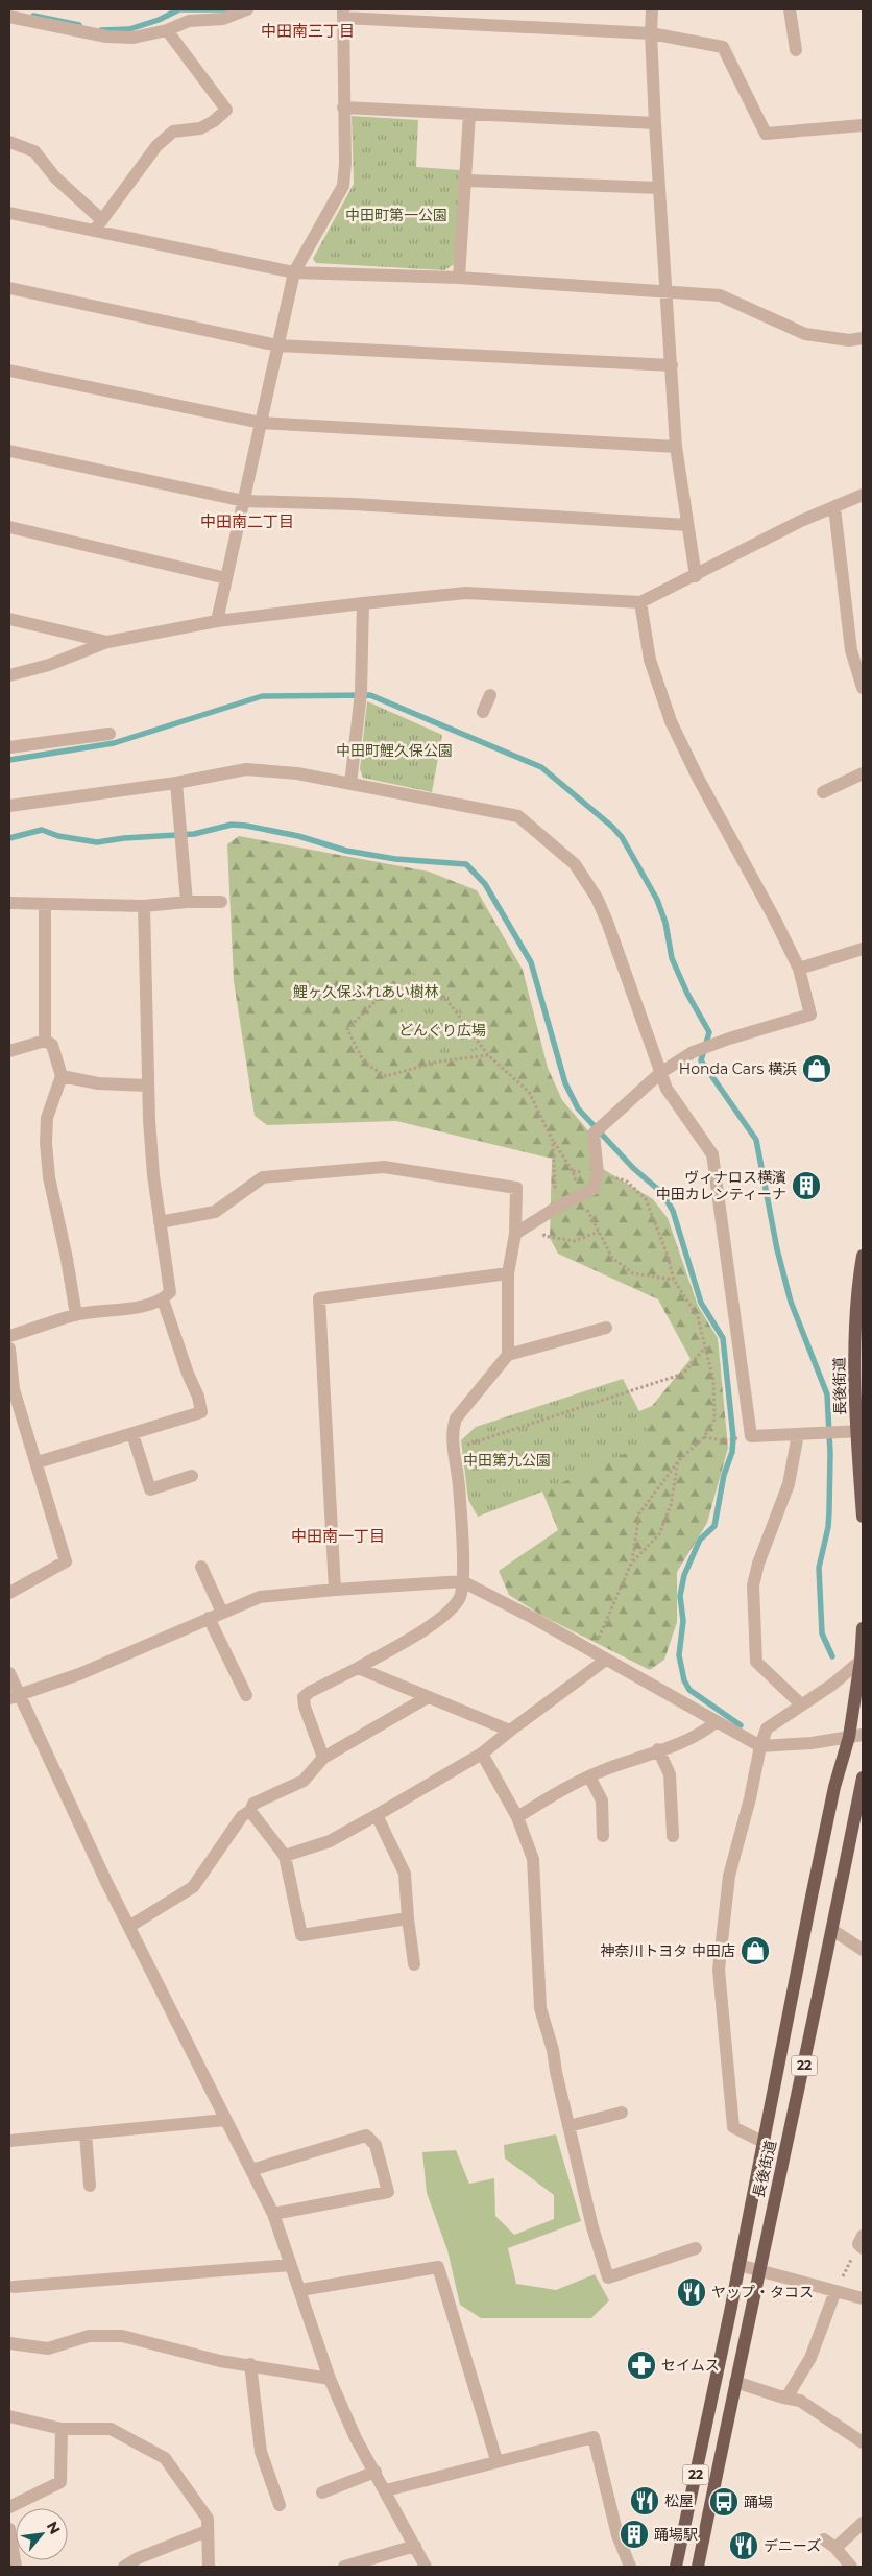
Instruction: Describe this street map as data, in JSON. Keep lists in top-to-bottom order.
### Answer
{
  "streets": {
    "main road": ["長後街道", "22"]
  },
  "districts": ["中田南三丁目", "中田南二丁目", "中田南一丁目"],
  "parks": [
    "中田町第一公園",
    "中田町鯉久保公園",
    "鯉ヶ久保ふれあい樹林",
    "どんぐり広場",
    "中田第九公園"
  ],
  "places": {
    "shop": ["Honda Cars 横浜", "神奈川トヨタ 中田店"],
    "building": ["ヴィナロス横濱 中田カレンティーナ", "踊場駅"],
    "restaurant": ["ヤップ・タコス", "松屋", "デニーズ"],
    "pharmacy": ["セイムス"],
    "bus stop": ["踊場"]
  },
  "north": "top right"
}
